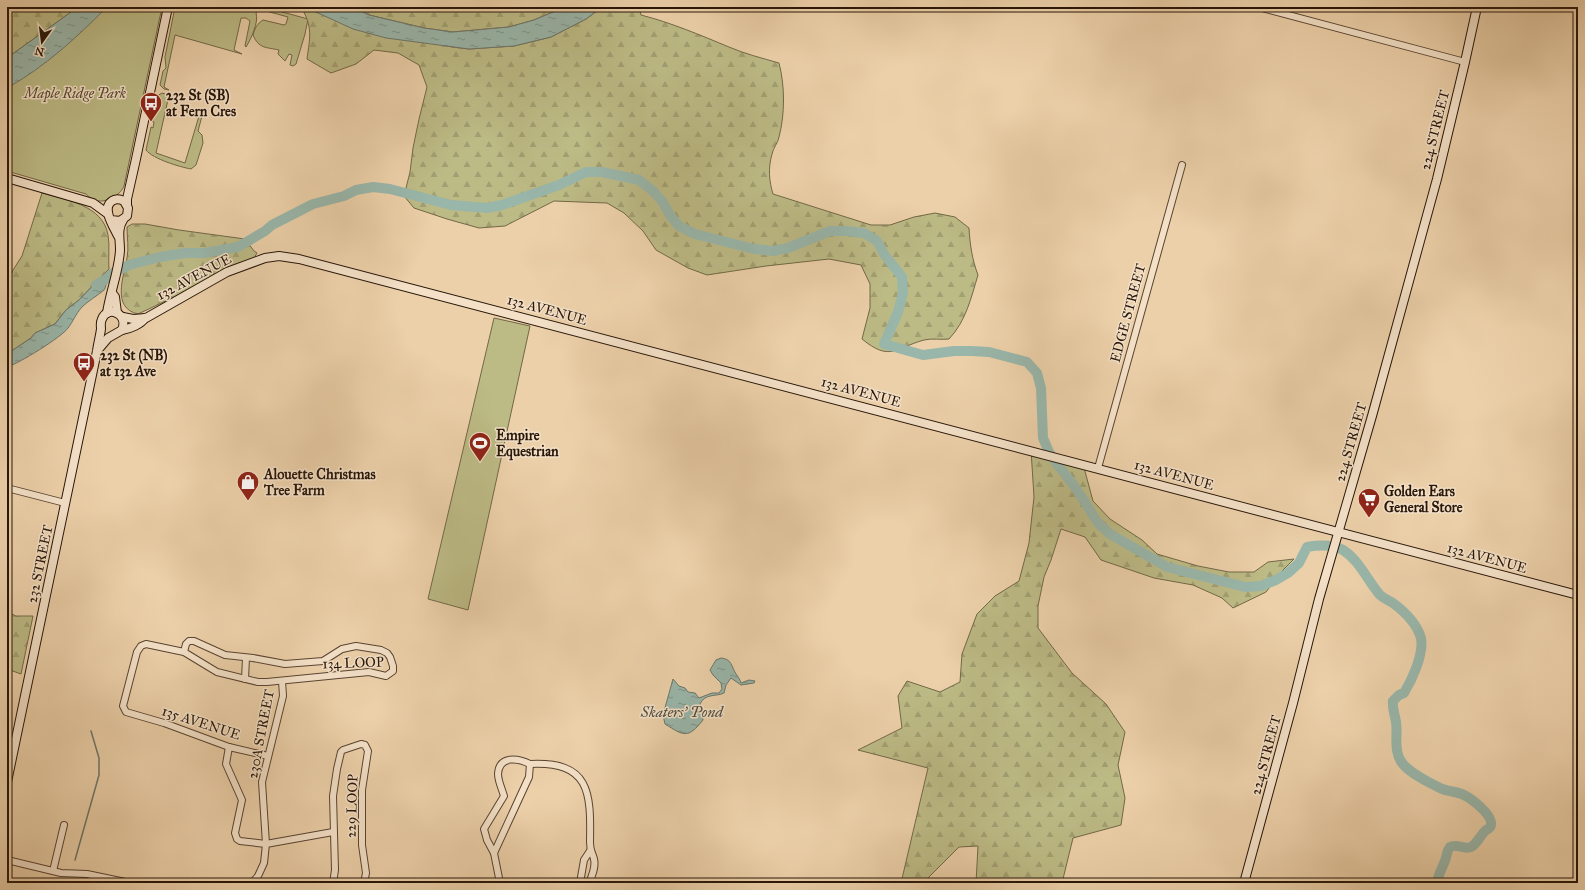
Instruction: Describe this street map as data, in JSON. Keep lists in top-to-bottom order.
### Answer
{
  "streets": {
    "main road": ["224 STREET", "132 AVENUE", "232 STREET"],
    "street": [
      "EDGE STREET",
      "134 LOOP",
      "135 AVENUE",
      "230A STREET",
      "229 LOOP"
    ]
  },
  "crossings": [
    ["224 STREET", "132 AVENUE"],
    ["132 AVENUE", "EDGE STREET"],
    ["132 AVENUE", "232 STREET"],
    ["134 LOOP", "135 AVENUE"],
    ["134 LOOP", "230A STREET"],
    ["135 AVENUE", "230A STREET"]
  ],
  "water": ["Skaters' Pond"],
  "parks": ["Maple Ridge Park"],
  "places": {
    "bus stop": ["232 St (SB) at Fern Cres", "232 St (NB) at 132 Ave"],
    "sports": ["Empire Equestrian"],
    "shop": ["Alouette Christmas Tree Farm"],
    "supermarket": ["Golden Ears General Store"]
  },
  "north": "bottom"
}
